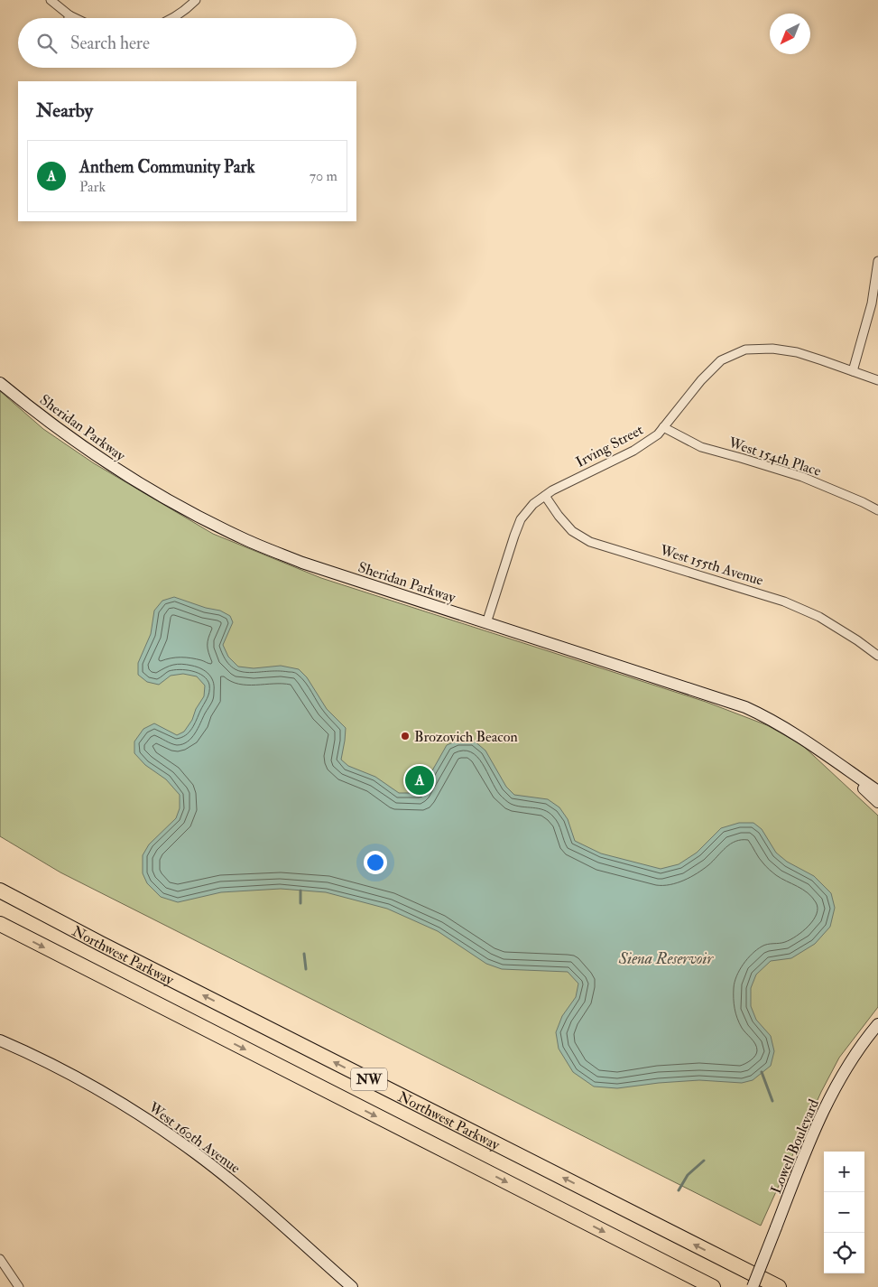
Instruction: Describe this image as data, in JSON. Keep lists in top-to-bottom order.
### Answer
{
  "streets": {
    "highway": ["Northwest Parkway", "NW"],
    "main road": ["Sheridan Parkway", "West 160th Avenue", "Lowell Boulevard"],
    "street": ["Irving Street", "West 154th Place", "West 155th Avenue"]
  },
  "crossings": [
    ["Sheridan Parkway", "Irving Street"],
    ["Irving Street", "West 154th Place"],
    ["Irving Street", "West 155th Avenue"]
  ],
  "water": ["Siena Reservoir"],
  "places": ["Brozovich Beacon"],
  "north": "bottom left",
  "page": {
    "search": "Search here",
    "heading": "Nearby",
    "list": [
      {
        "mark": "A",
        "name": "Anthem Community Park",
        "note": "Park",
        "value": "70 m"
      }
    ],
    "pins": "A",
    "map_buttons": ["+", "−"]
  }
}
